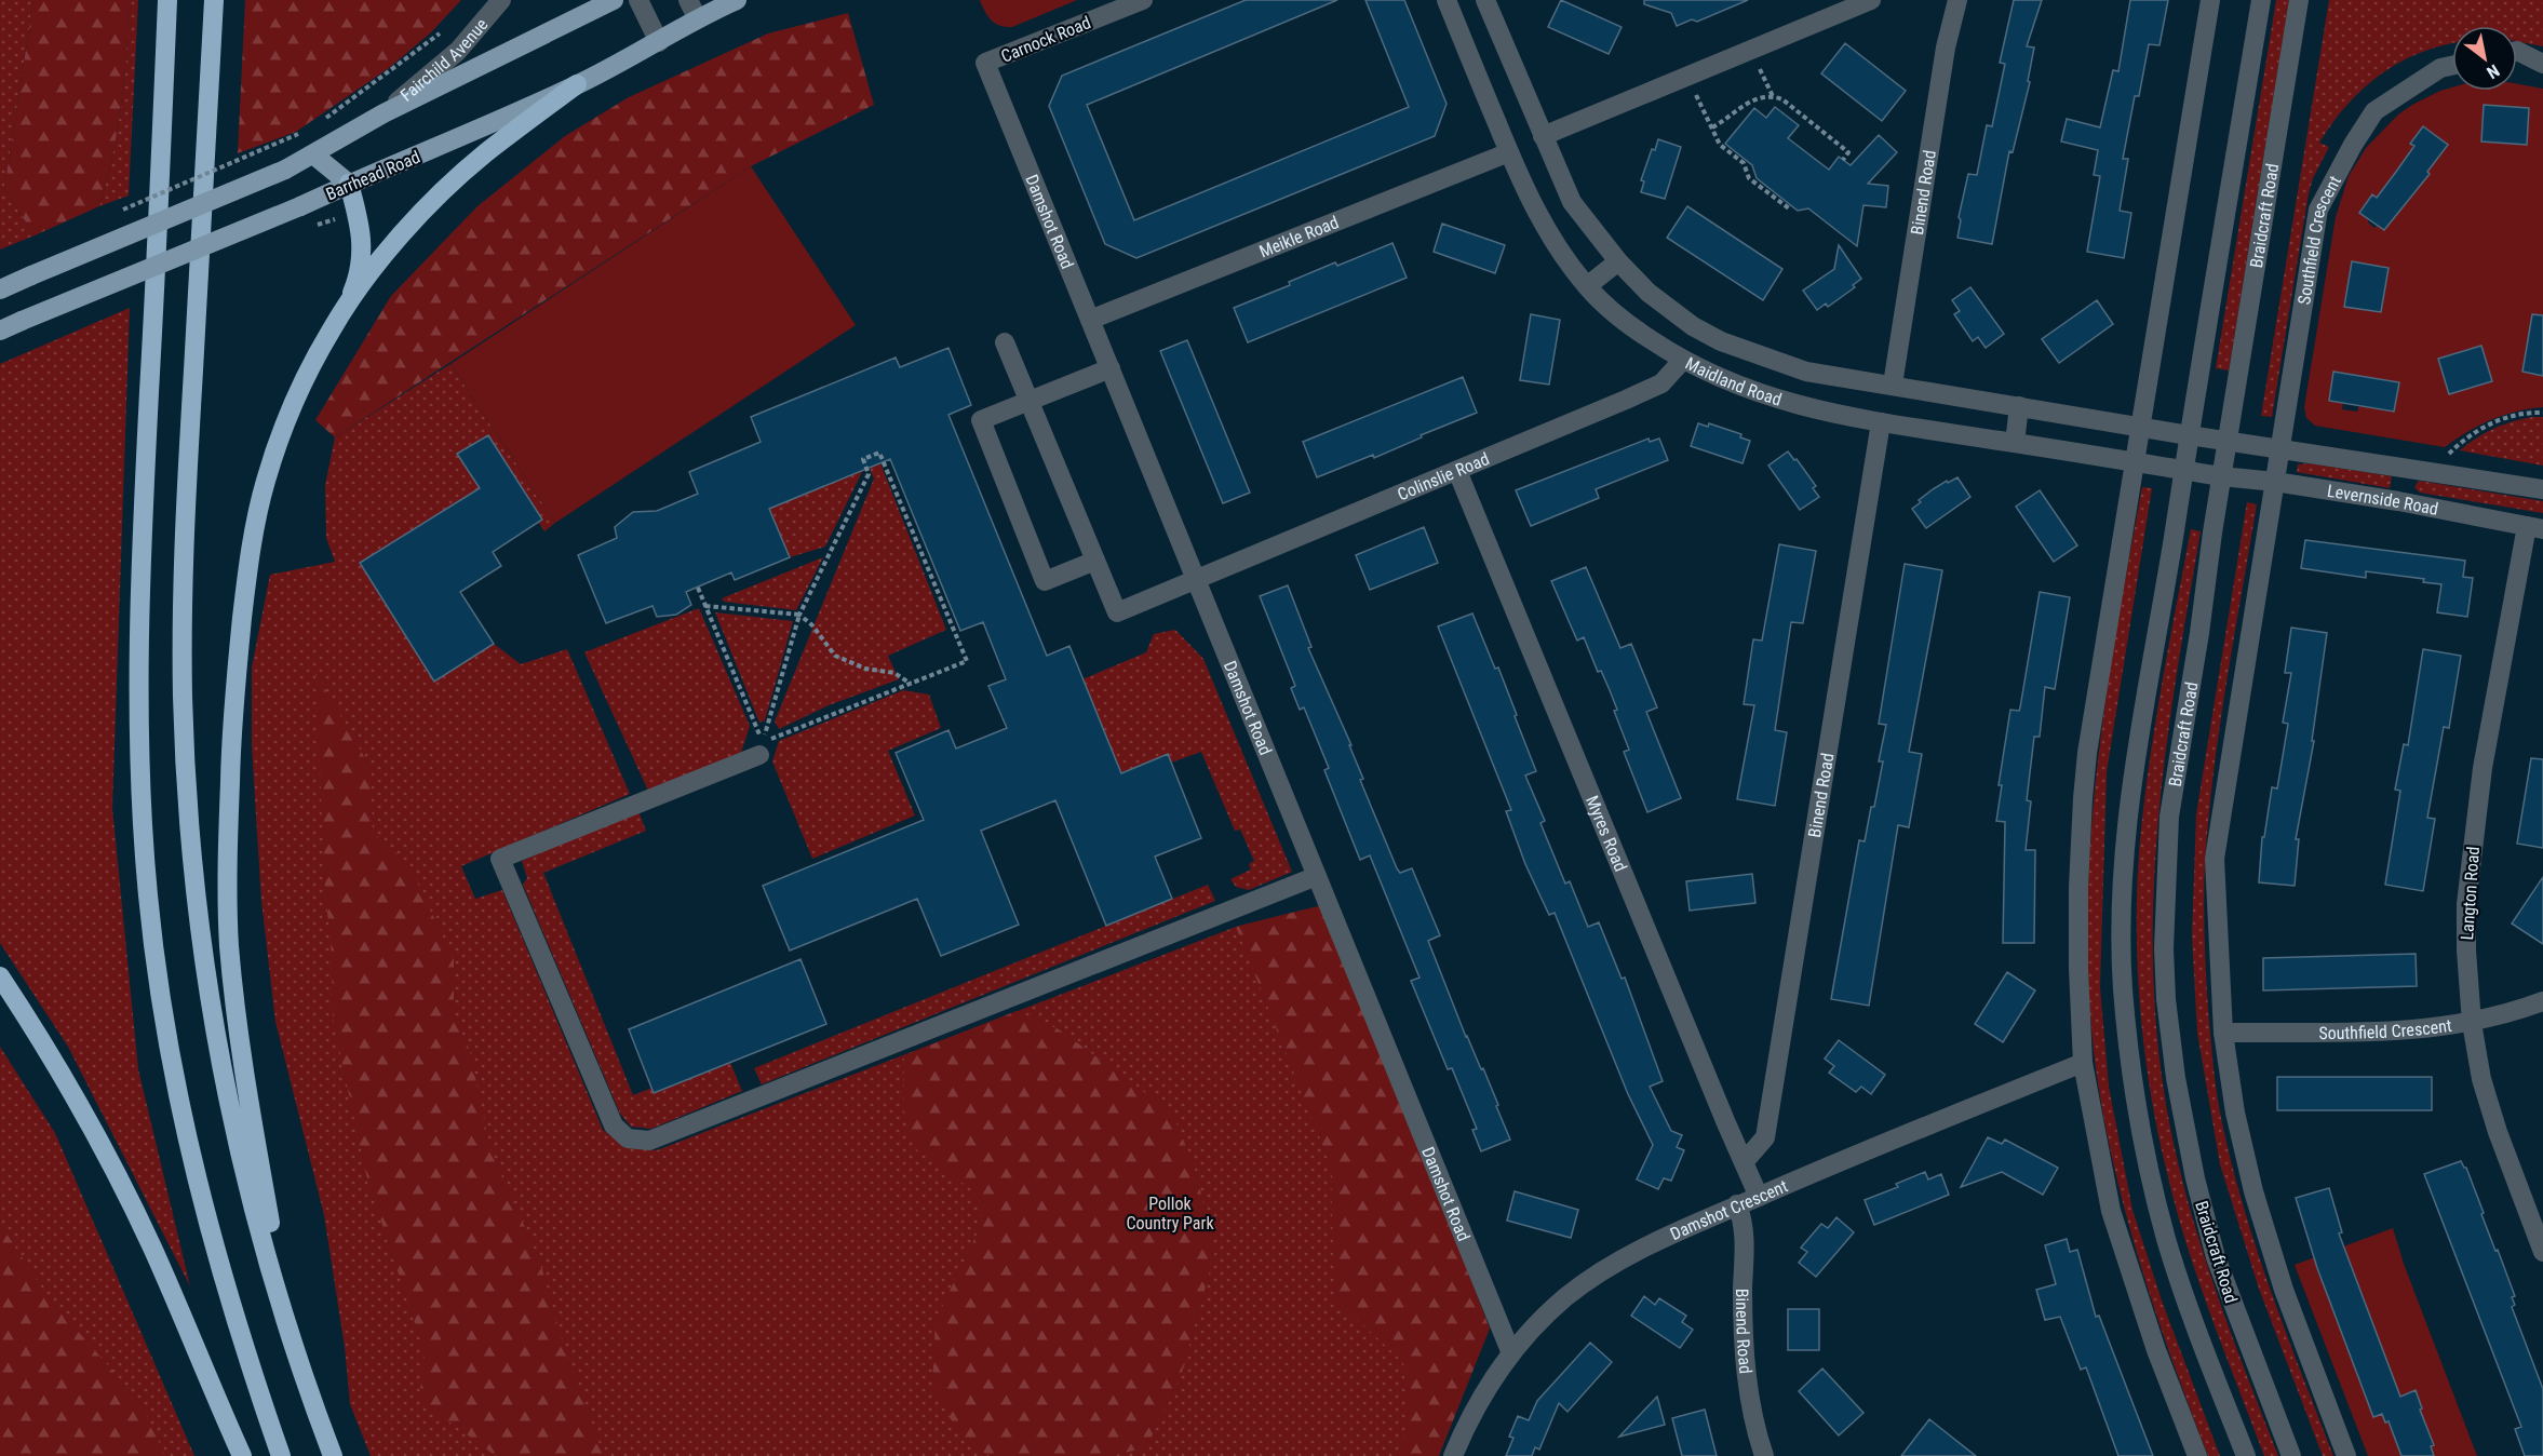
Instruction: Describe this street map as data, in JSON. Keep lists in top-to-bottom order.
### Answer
{
  "streets": {
    "main road": ["Barrhead Road"],
    "street": [
      "Carnock Road",
      "Fairchild Avenue",
      "Binend Road",
      "Braidcraft Road",
      "Damshot Road",
      "Meikle Road",
      "Southfield Crescent",
      "Maidland Road",
      "Colinslie Road",
      "Levernside Road",
      "Myres Road",
      "Langton Road",
      "Damshot Crescent"
    ]
  },
  "crossings": [
    ["Carnock Road", "Damshot Road"],
    ["Binend Road", "Maidland Road"],
    ["Binend Road", "Myres Road"],
    ["Binend Road", "Damshot Crescent"],
    ["Braidcraft Road", "Maidland Road"],
    ["Braidcraft Road", "Levernside Road"],
    ["Damshot Road", "Meikle Road"],
    ["Damshot Road", "Colinslie Road"],
    ["Damshot Road", "Damshot Crescent"],
    ["Meikle Road", "Maidland Road"],
    ["Southfield Crescent", "Levernside Road"],
    ["Southfield Crescent", "Langton Road"],
    ["Maidland Road", "Colinslie Road"],
    ["Maidland Road", "Levernside Road"],
    ["Colinslie Road", "Myres Road"],
    ["Levernside Road", "Langton Road"],
    ["Myres Road", "Damshot Crescent"]
  ],
  "parks": ["Pollok Country Park"],
  "north": "bottom right"
}
